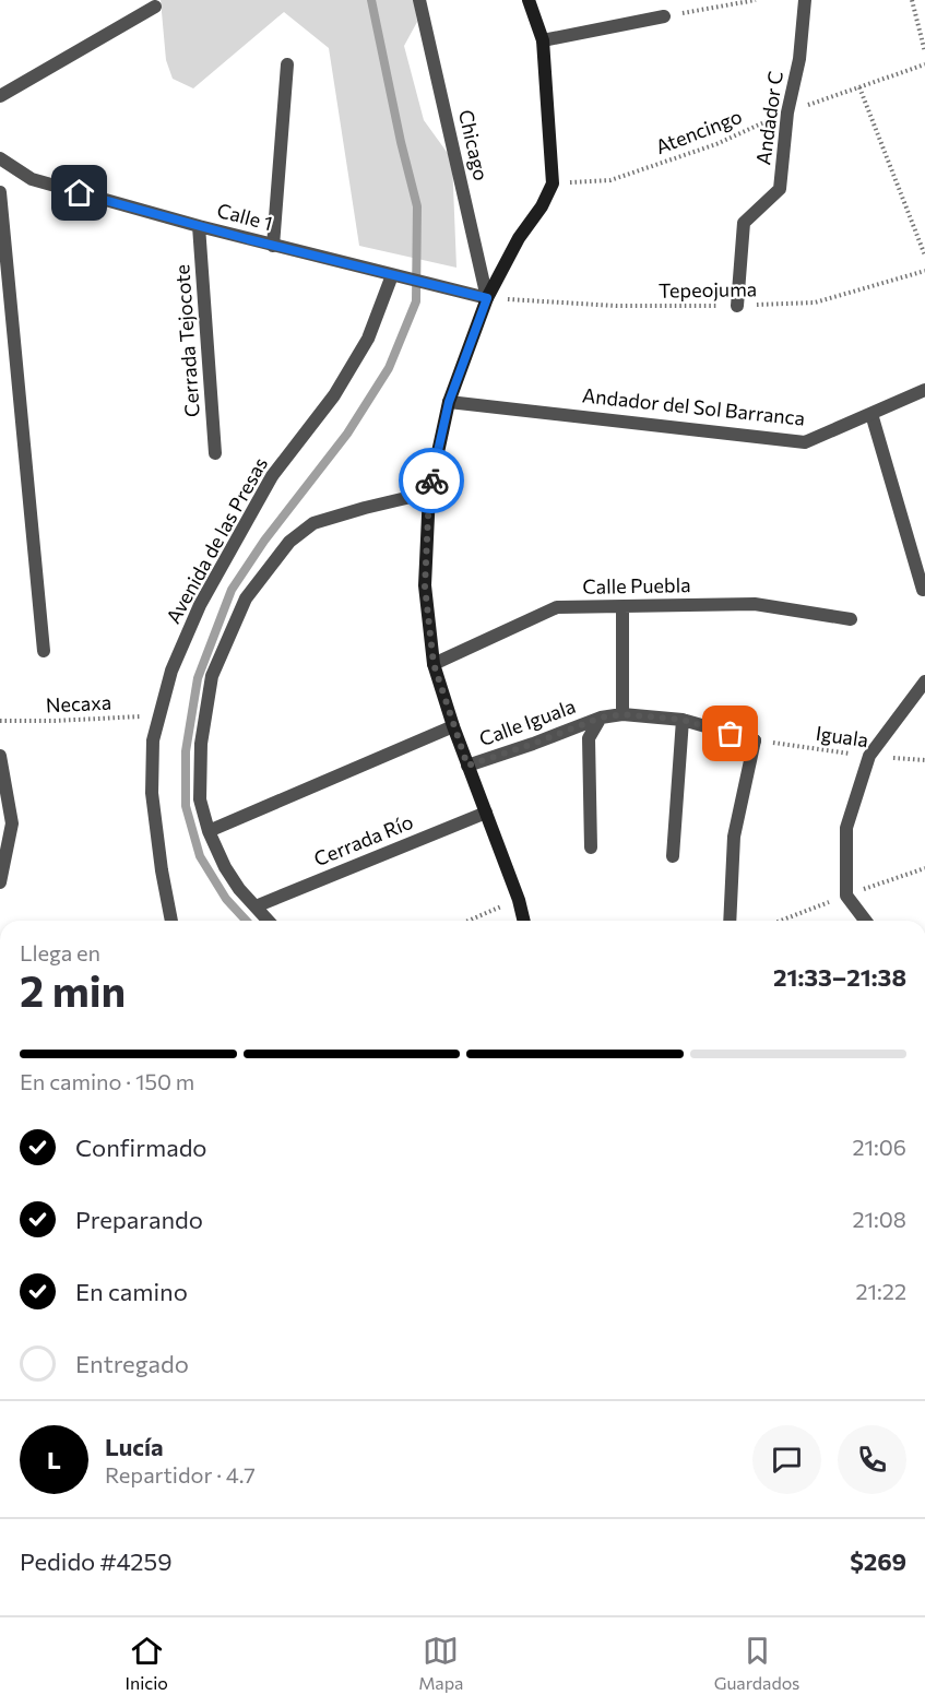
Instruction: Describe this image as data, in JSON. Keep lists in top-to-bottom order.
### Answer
{
  "streets": {
    "street": [
      "Andador C",
      "Chicago",
      "Calle 1",
      "Cerrada Tejocote",
      "Andador del Sol Barranca",
      "Avenida de las Presas",
      "Calle Puebla",
      "Calle Iguala",
      "Cerrada Río"
    ],
    "path": [
      "Atencingo",
      "Tepeojuma",
      "Necaxa",
      "Iguala"
    ]
  },
  "crossings": [
    ["Andador C", "Atencingo"],
    ["Andador C", "Tepeojuma"],
    ["Chicago", "Calle 1"],
    ["Chicago", "Tepeojuma"],
    ["Calle 1", "Tepeojuma"],
    ["Calle 1", "Cerrada Tejocote"],
    ["Calle 1", "Avenida de las Presas"],
    ["Avenida de las Presas", "Necaxa"],
    ["Calle Iguala", "Iguala"]
  ],
  "page": {
    "heading": ["2 min", "Llega en", "21:33–21:38"],
    "panel": [
      "Lucía",
      "Repartidor · 4.7",
      "Pedido #4259",
      "$269"
    ],
    "bar": "En camino · 150 m",
    "list": [
      ["Confirmado", "21:06"],
      ["Preparando", "21:08"],
      ["En camino", "21:22"],
      "Entregado"
    ],
    "round": "L",
    "tabs": ["Inicio", "Mapa", "Guardados"]
  }
}
